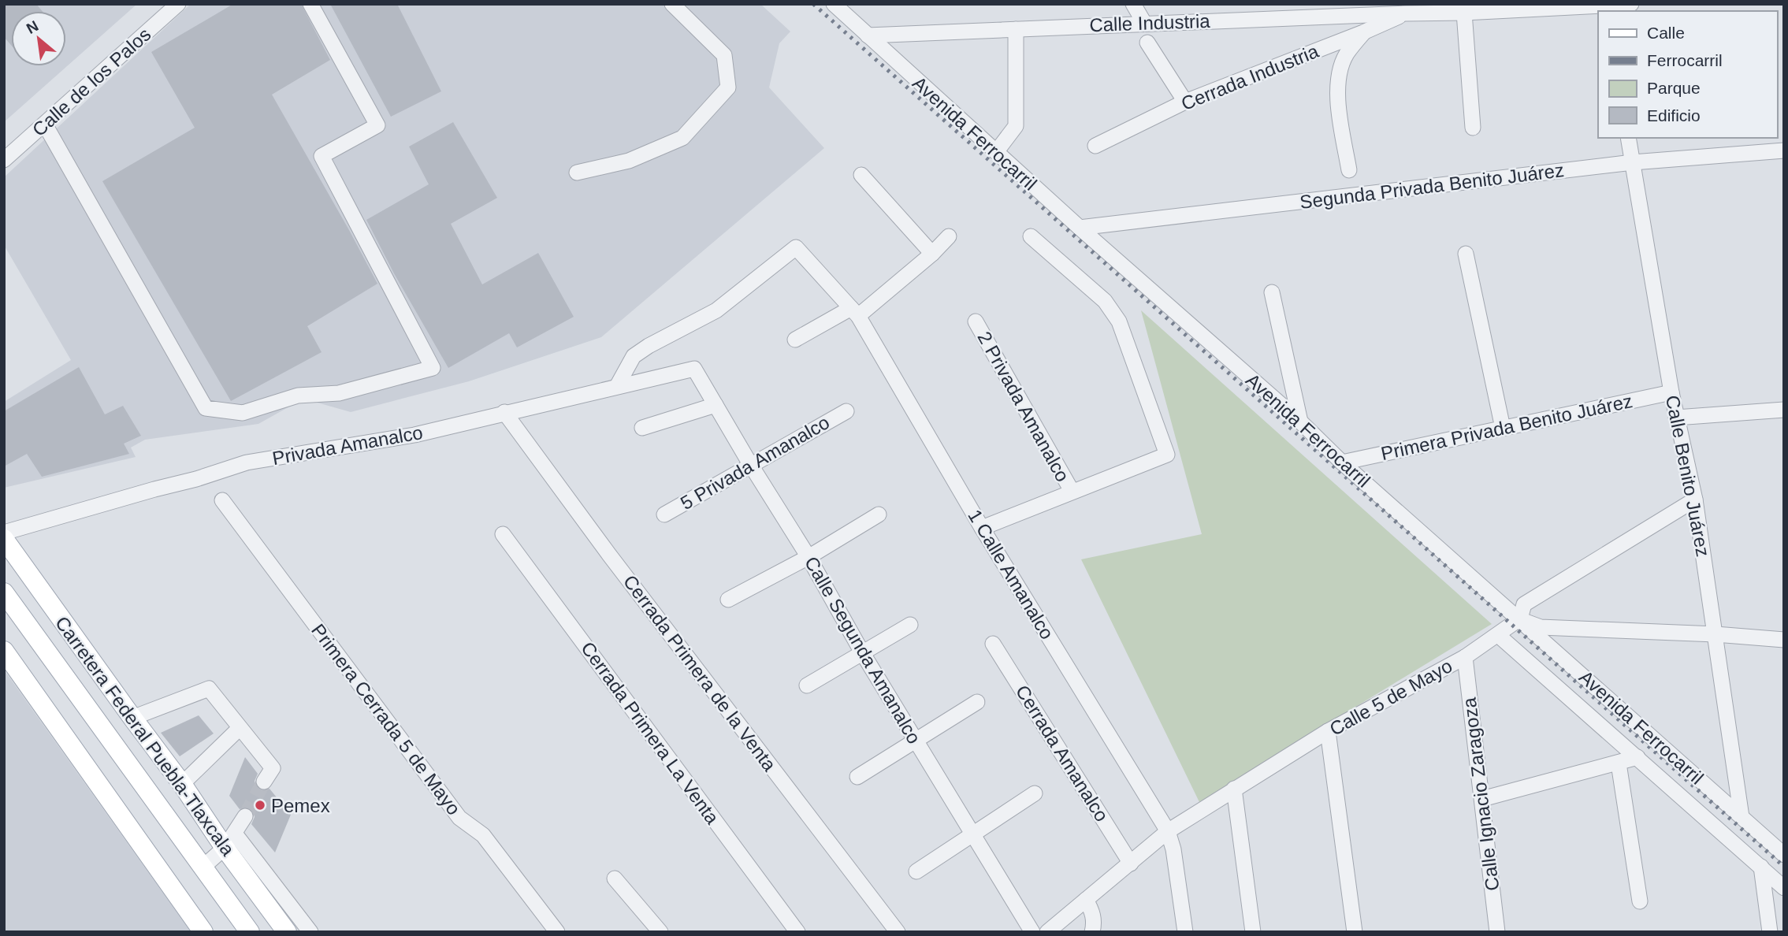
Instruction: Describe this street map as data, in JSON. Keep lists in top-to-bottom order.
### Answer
{
  "streets": {
    "main road": ["Carretera Federal Puebla-Tlaxcala"],
    "street": [
      "Calle Industria",
      "Cerrada Industria",
      "Calle de los Palos",
      "Avenida Ferrocarril",
      "Segunda Privada Benito Juárez",
      "2 Privada Amanalco",
      "Primera Privada Benito Juárez",
      "Privada Amanalco",
      "5 Privada Amanalco",
      "Calle Benito Juárez",
      "1 Calle Amanalco",
      "Calle Segunda Amanalco",
      "Cerrada Primera de la Venta",
      "Calle 5 de Mayo",
      "Primera Cerrada 5 de Mayo",
      "Cerrada Primera La Venta",
      "Cerrada Amanalco",
      "Calle Ignacio Zaragoza"
    ]
  },
  "crossings": [
    ["Calle Industria", "Cerrada Industria"],
    ["Calle Industria", "Avenida Ferrocarril"],
    ["Avenida Ferrocarril", "Segunda Privada Benito Juárez"],
    ["Avenida Ferrocarril", "Primera Privada Benito Juárez"],
    ["Avenida Ferrocarril", "Calle Benito Juárez"],
    ["Avenida Ferrocarril", "Calle 5 de Mayo"],
    ["Segunda Privada Benito Juárez", "Calle Benito Juárez"],
    ["Primera Privada Benito Juárez", "Calle Benito Juárez"],
    ["Privada Amanalco", "1 Calle Amanalco"],
    ["Privada Amanalco", "Calle Segunda Amanalco"],
    ["Privada Amanalco", "Cerrada Primera de la Venta"],
    ["5 Privada Amanalco", "Calle Segunda Amanalco"],
    ["Calle Benito Juárez", "Calle 5 de Mayo"],
    ["1 Calle Amanalco", "Calle 5 de Mayo"],
    ["Calle 5 de Mayo", "Cerrada Amanalco"],
    ["Calle 5 de Mayo", "Calle Ignacio Zaragoza"]
  ],
  "places": ["Pemex"],
  "legend": [
    "Calle",
    "Ferrocarril",
    "Parque",
    "Edificio"
  ],
  "north": "top left"
}
